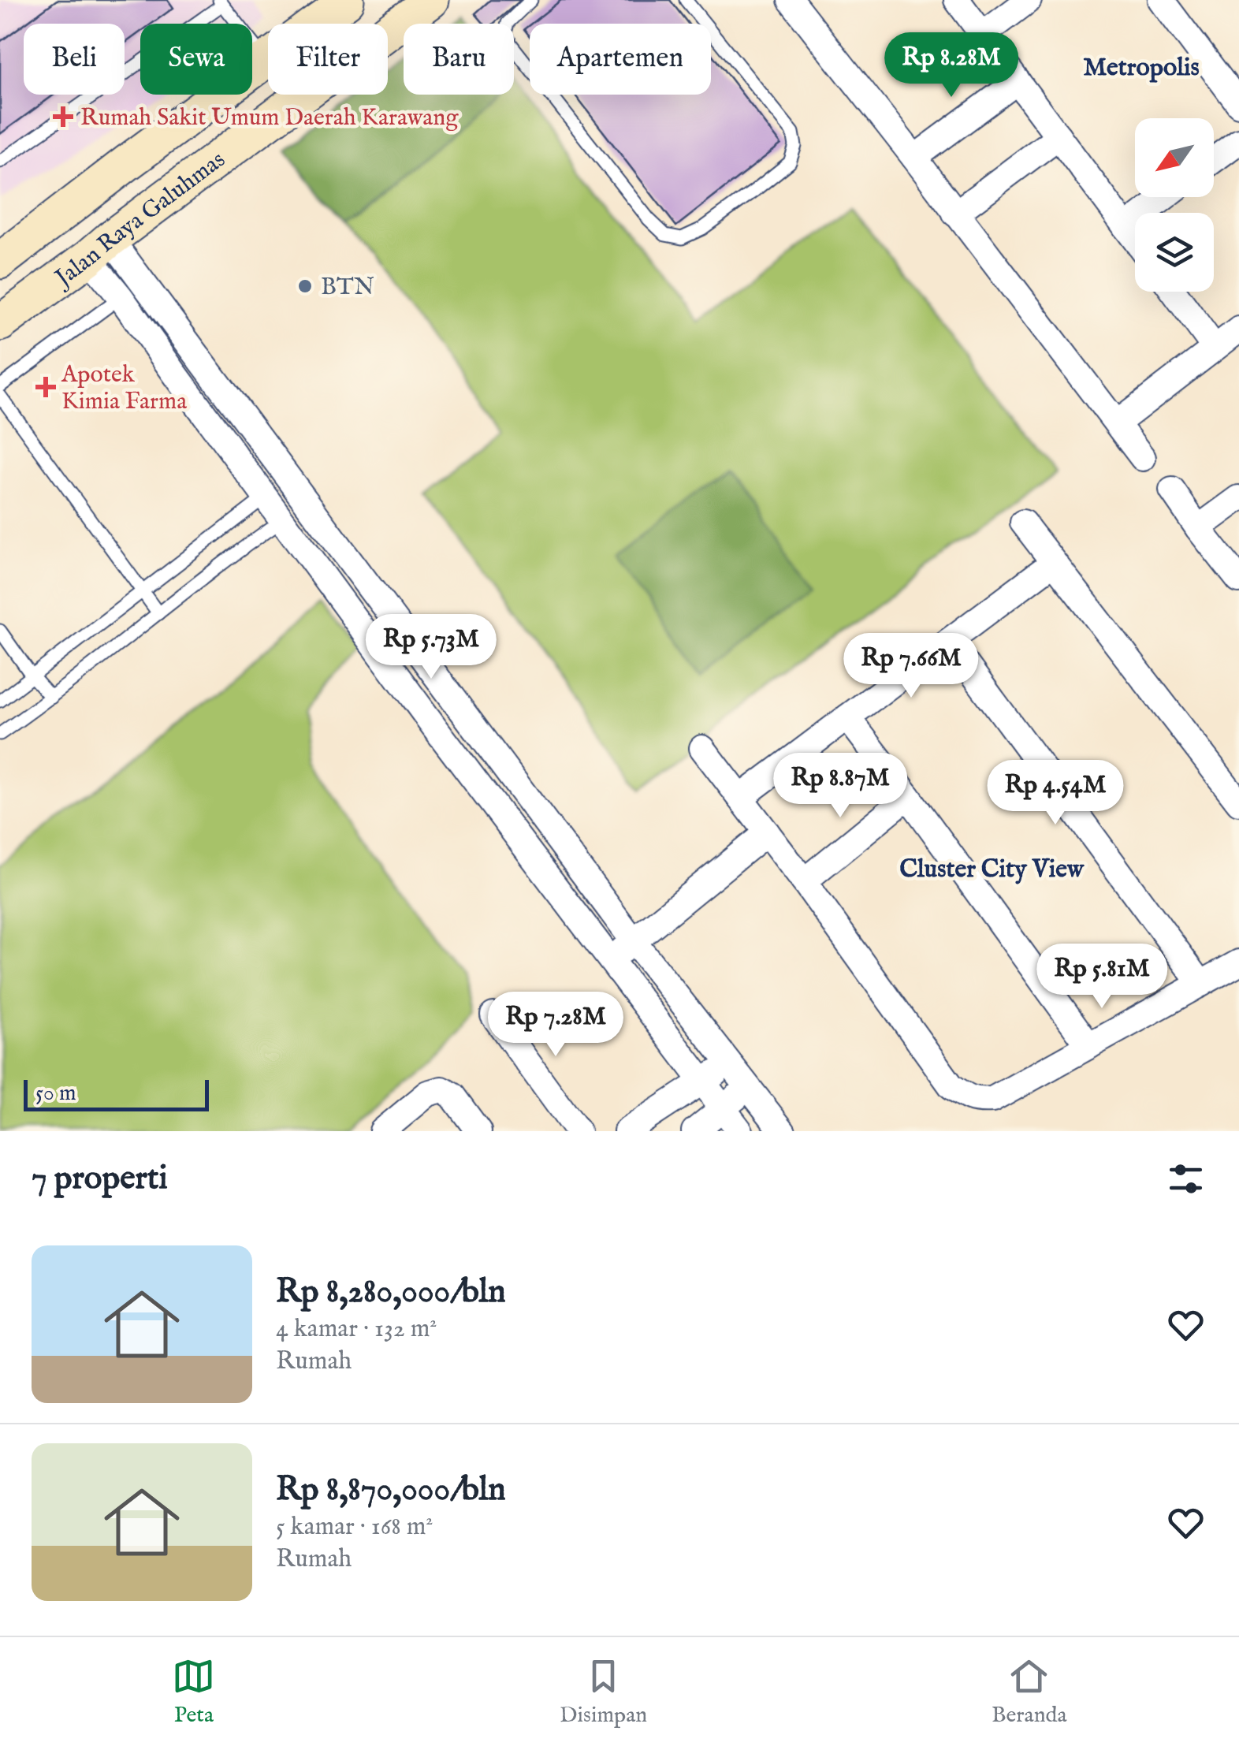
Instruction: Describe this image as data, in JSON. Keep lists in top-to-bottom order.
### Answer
{
  "streets": {
    "main road": ["Jalan Raya Galuhmas"]
  },
  "districts": ["Metropolis", "Cluster City View"],
  "places": {
    "health": ["Rumah Sakit Umum Daerah Karawang", "Apotek Kimia Farma"],
    "other": ["BTN"]
  },
  "scale_bar": "50 m",
  "north": "bottom left",
  "page": {
    "chip": [
      "Beli",
      "Sewa",
      "Filter",
      "Baru",
      "Apartemen"
    ],
    "price": [
      "Rp 8.28M",
      "Rp 5.73M",
      "Rp 7.66M",
      "Rp 8.87M",
      "Rp 4.54M",
      "Rp 5.81M",
      "Rp 7.28M"
    ],
    "scale": "50 m",
    "heading": "7 properti",
    "list": [
      {
        "name": "Rp 8,280,000/bln",
        "note": "4 kamar · 132 m² · Rumah"
      },
      {
        "name": "Rp 8,870,000/bln",
        "note": "5 kamar · 168 m² · Rumah"
      }
    ],
    "tabs": ["Peta", "Disimpan", "Beranda"]
  }
}
